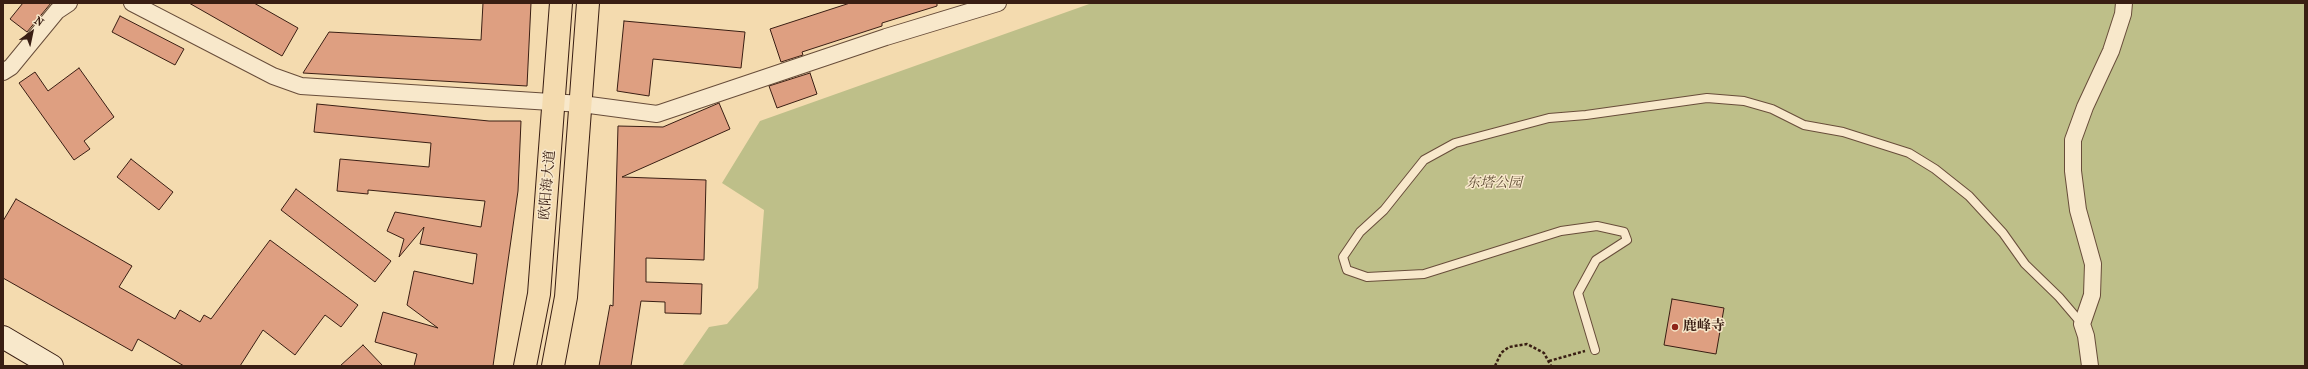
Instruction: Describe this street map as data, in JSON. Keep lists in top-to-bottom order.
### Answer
{
  "streets": {
    "main road": ["欧阳海大道"]
  },
  "parks": ["东塔公园"],
  "places": ["鹿峰寺"],
  "north": "top right"
}
